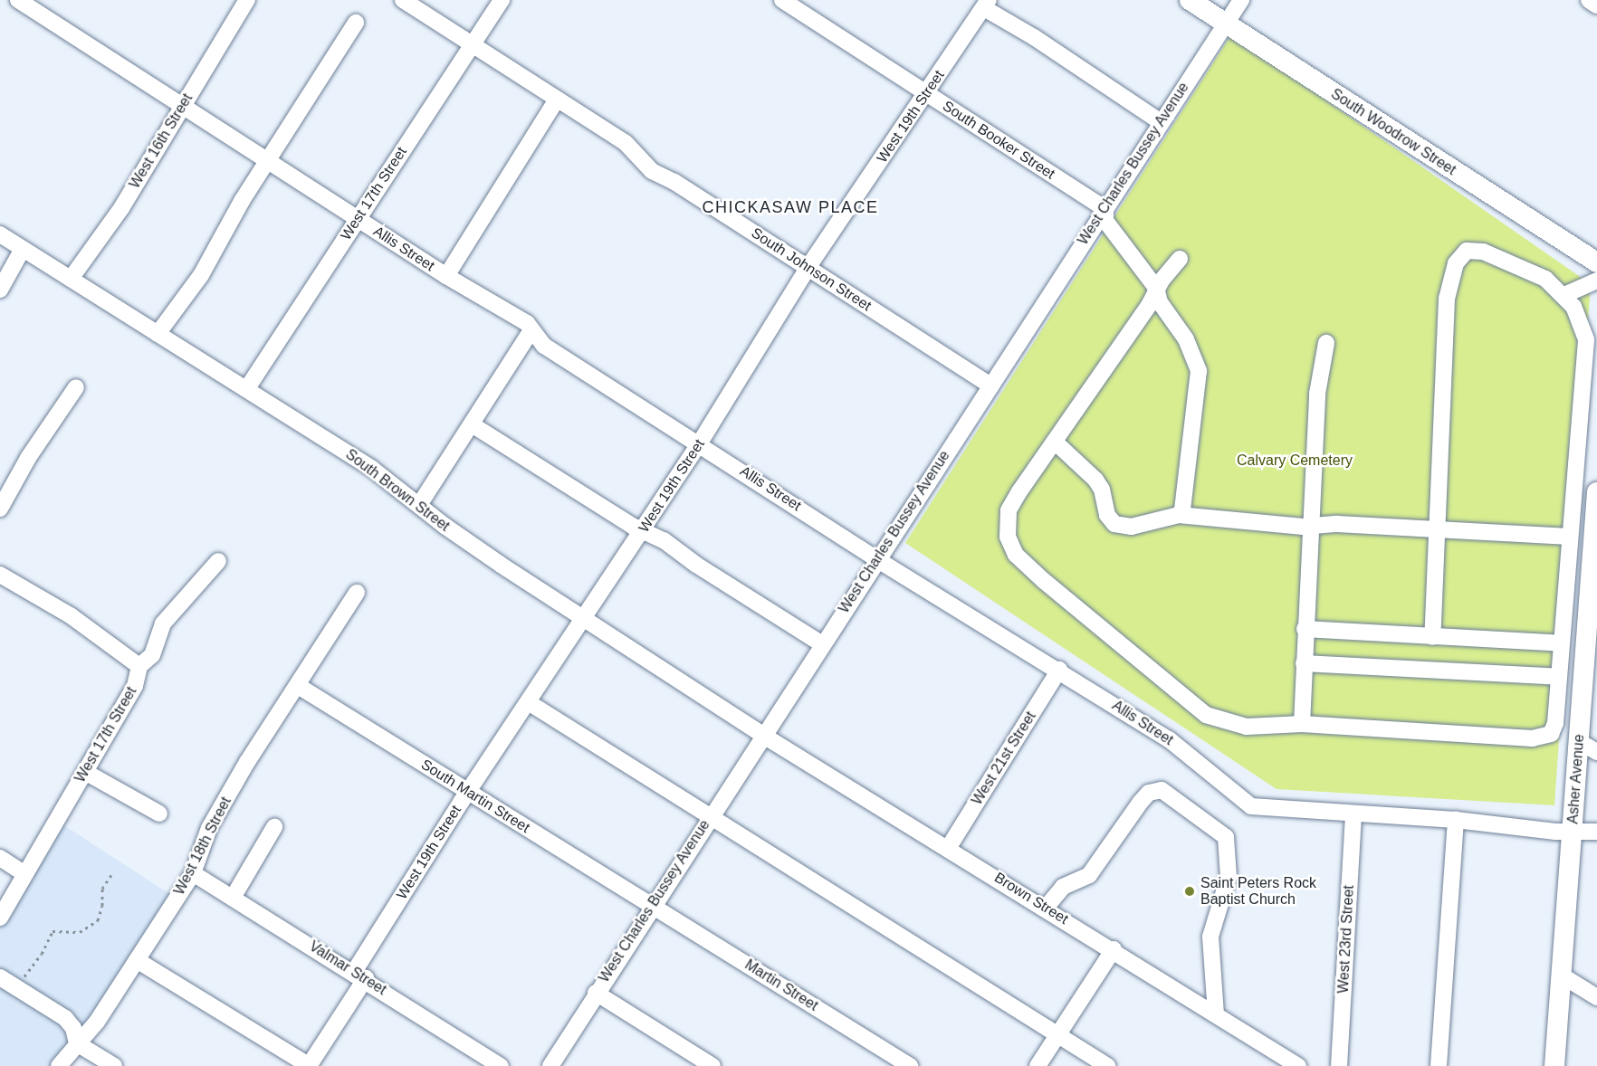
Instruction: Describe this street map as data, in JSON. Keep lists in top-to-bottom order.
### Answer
{
  "streets": {
    "main road": ["South Woodrow Street", "Asher Avenue"],
    "street": [
      "West 19th Street",
      "South Booker Street",
      "West 16th Street",
      "West Charles Bussey Avenue",
      "West 17th Street",
      "Allis Street",
      "South Johnson Street",
      "South Brown Street",
      "West 21st Street",
      "South Martin Street",
      "West 18th Street",
      "Brown Street",
      "West 23rd Street",
      "Valmar Street",
      "Martin Street"
    ]
  },
  "crossings": [
    ["West 19th Street", "South Booker Street"],
    ["West 19th Street", "Allis Street"],
    ["West 19th Street", "South Johnson Street"],
    ["West 19th Street", "South Brown Street"],
    ["West 19th Street", "South Martin Street"],
    ["West 19th Street", "Valmar Street"],
    ["South Woodrow Street", "West Charles Bussey Avenue"],
    ["South Booker Street", "West Charles Bussey Avenue"],
    ["West 16th Street", "Allis Street"],
    ["West 16th Street", "South Brown Street"],
    ["West Charles Bussey Avenue", "Allis Street"],
    ["West Charles Bussey Avenue", "South Johnson Street"],
    ["West Charles Bussey Avenue", "South Brown Street"],
    ["West Charles Bussey Avenue", "South Martin Street"],
    ["West Charles Bussey Avenue", "Brown Street"],
    ["West Charles Bussey Avenue", "Martin Street"],
    ["West 17th Street", "Allis Street"],
    ["West 17th Street", "South Johnson Street"],
    ["West 17th Street", "South Brown Street"],
    ["Allis Street", "West 21st Street"],
    ["Allis Street", "Asher Avenue"],
    ["Allis Street", "West 23rd Street"],
    ["South Brown Street", "Brown Street"],
    ["West 21st Street", "Brown Street"],
    ["South Martin Street", "West 18th Street"],
    ["South Martin Street", "Martin Street"],
    ["West 18th Street", "Valmar Street"]
  ],
  "districts": ["CHICKASAW PLACE"],
  "parks": ["Calvary Cemetery"],
  "places": ["Saint Peters Rock Baptist Church"]
}
